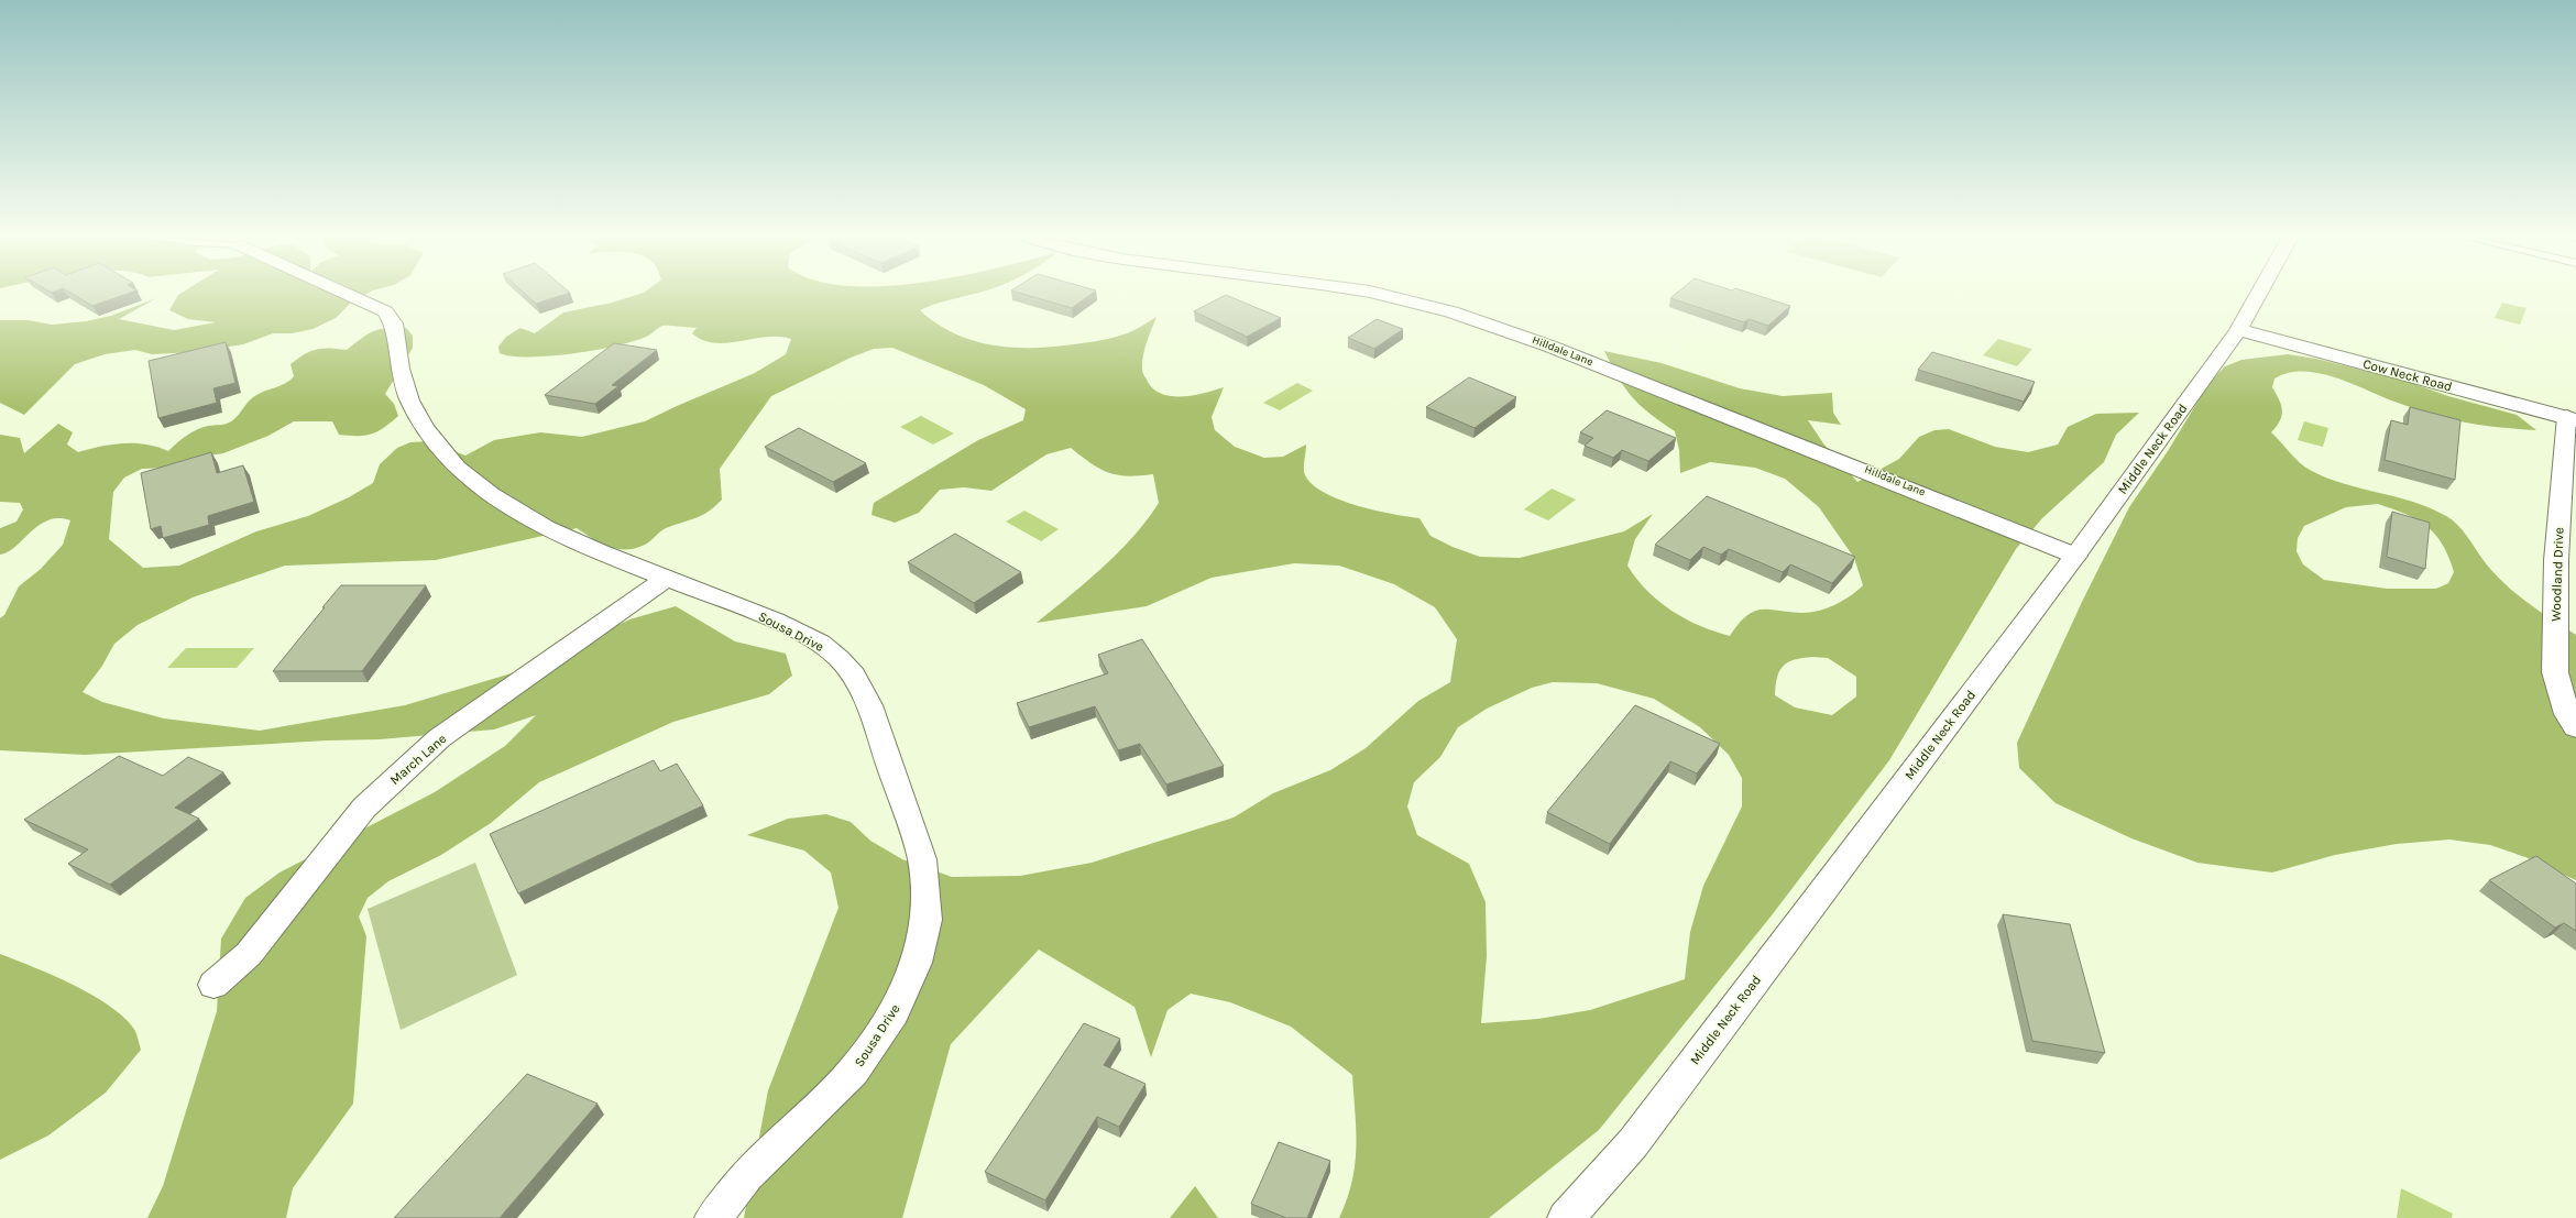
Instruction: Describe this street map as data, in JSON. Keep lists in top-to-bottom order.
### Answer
{
  "streets": {
    "street": [
      "Hilldale Lane",
      "Cow Neck Road",
      "Middle Neck Road",
      "Woodland Drive",
      "Sousa Drive",
      "March Lane"
    ]
  },
  "crossings": [
    ["Hilldale Lane", "Middle Neck Road"],
    ["Cow Neck Road", "Middle Neck Road"],
    ["Cow Neck Road", "Woodland Drive"],
    ["Sousa Drive", "March Lane"]
  ]
}
